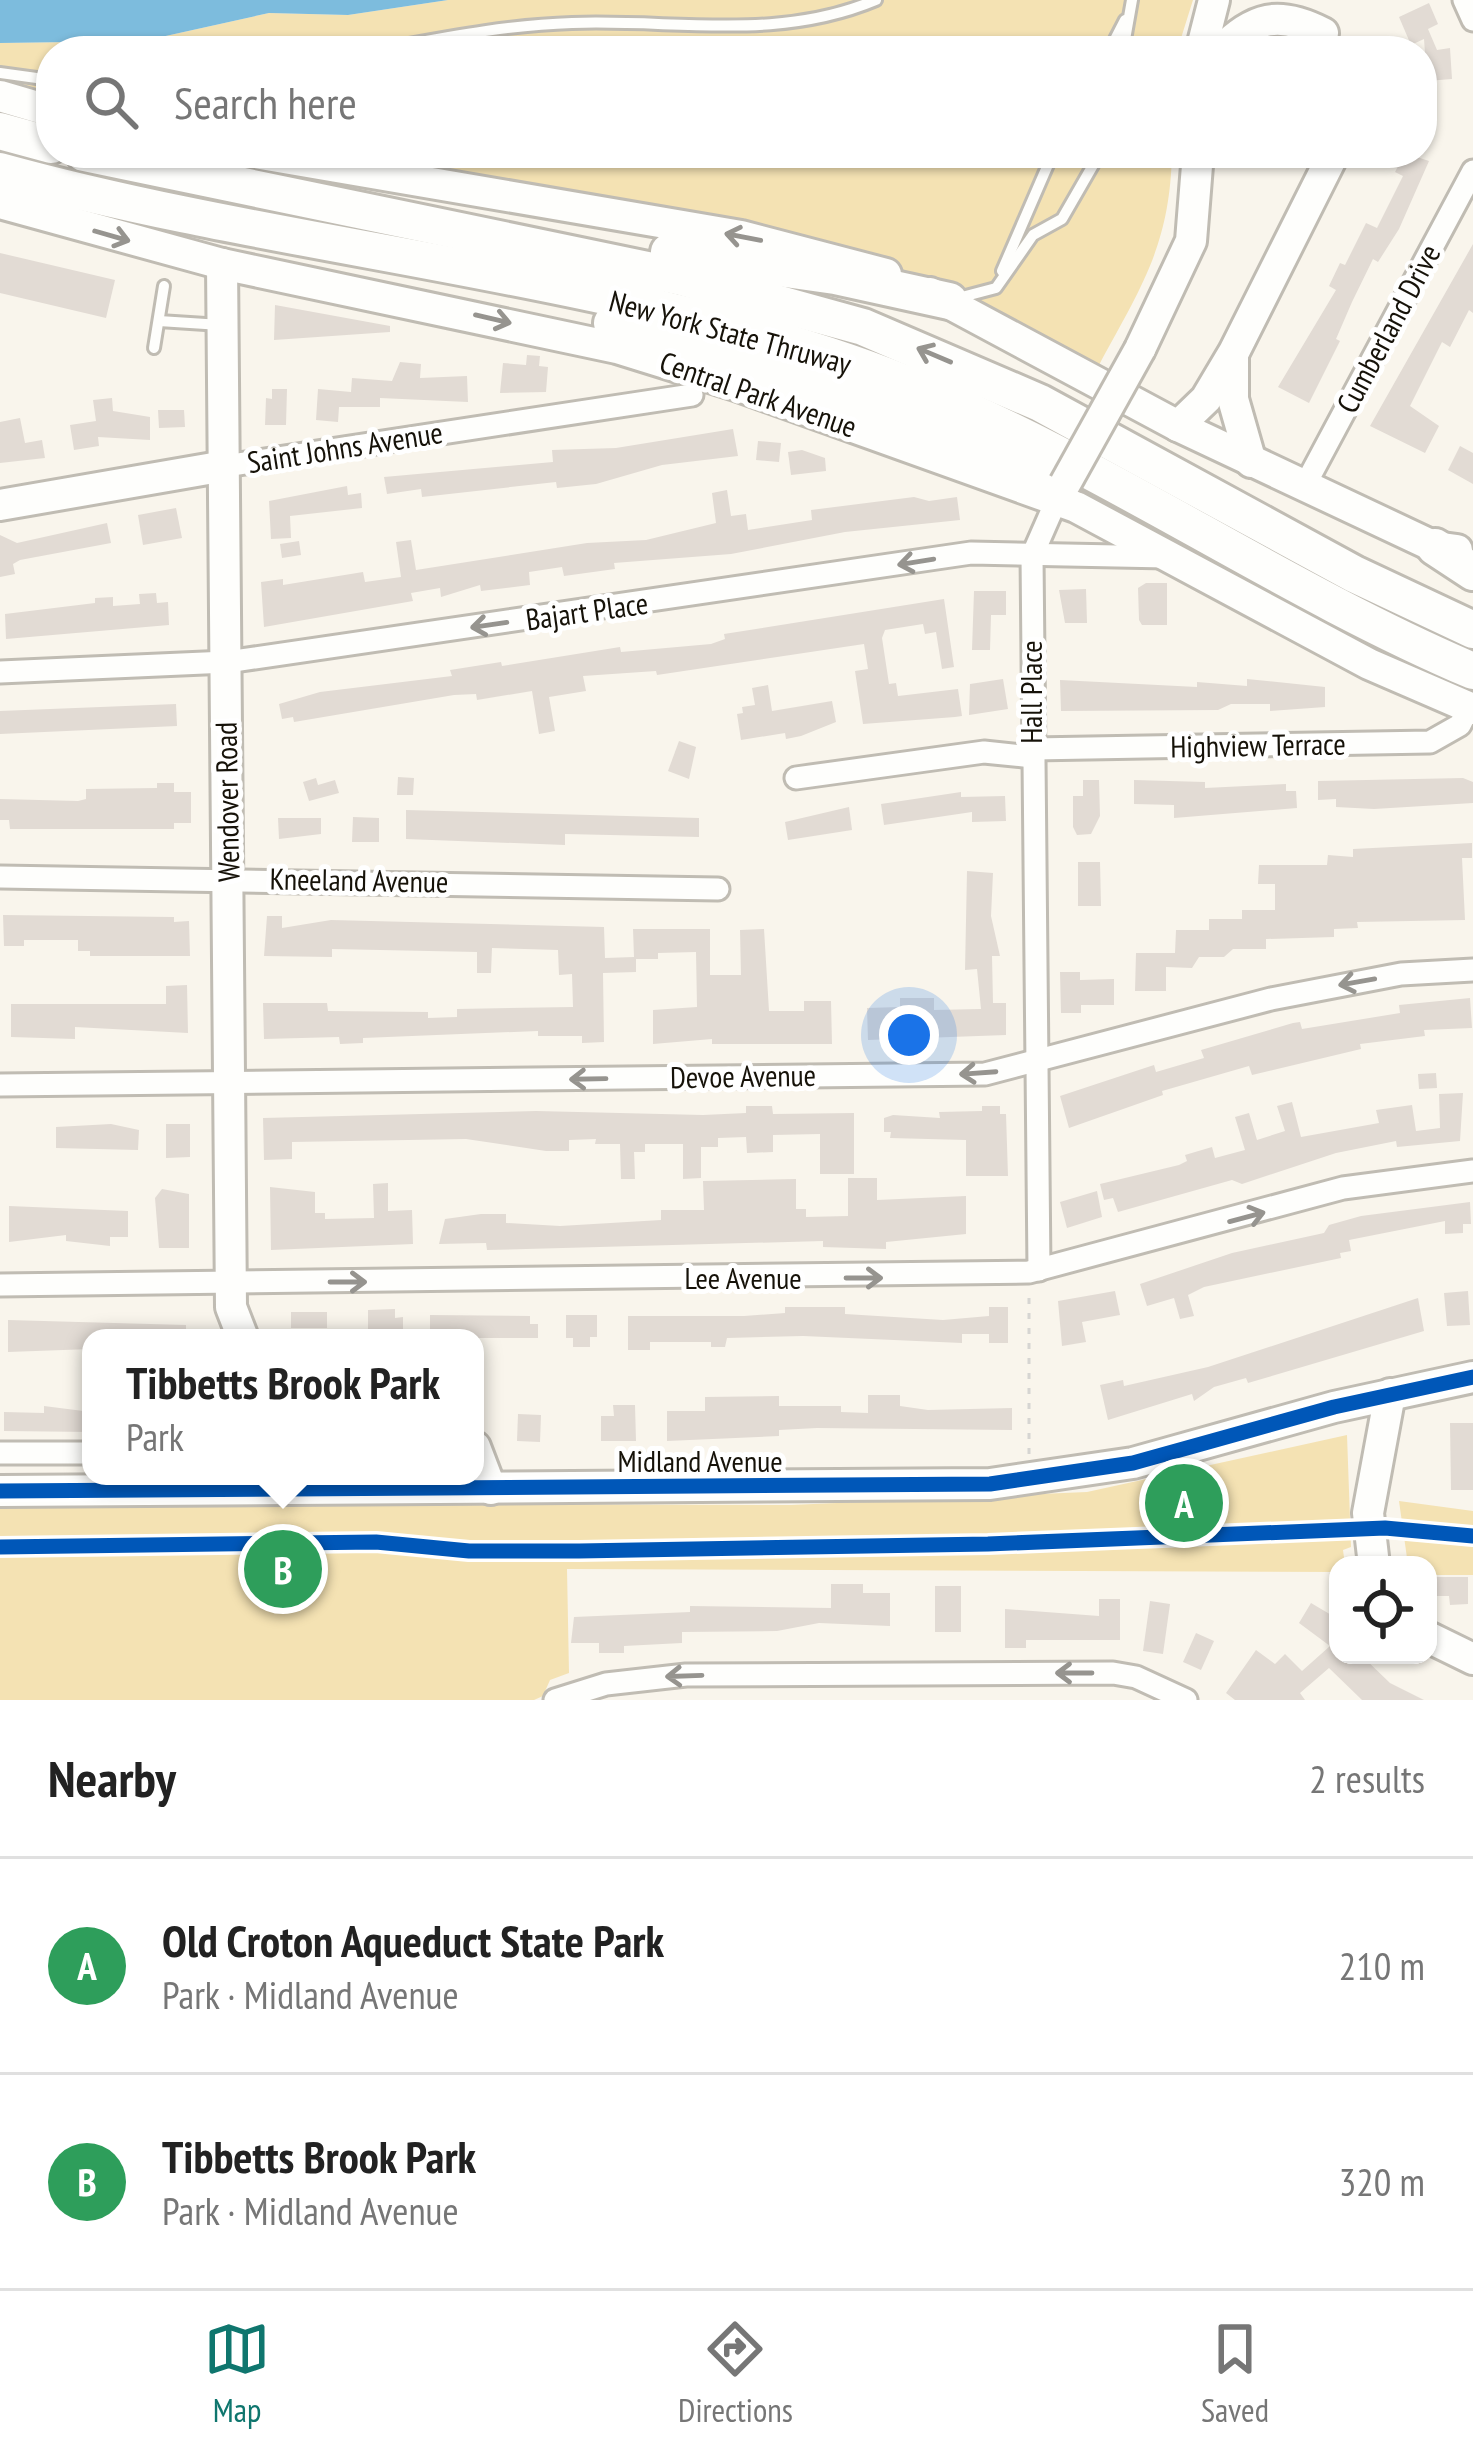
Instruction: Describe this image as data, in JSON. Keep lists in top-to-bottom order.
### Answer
{
  "streets": {
    "highway": ["New York State Thruway"],
    "main road": [
      "Central Park Avenue",
      "Saint Johns Avenue",
      "Hall Place",
      "Wendover Road",
      "Midland Avenue"
    ],
    "street": [
      "Cumberland Drive",
      "Bajart Place",
      "Highview Terrace",
      "Kneeland Avenue",
      "Devoe Avenue",
      "Lee Avenue"
    ]
  },
  "crossings": [
    ["New York State Thruway", "Central Park Avenue"],
    ["New York State Thruway", "Highview Terrace"],
    ["Central Park Avenue", "Bajart Place"],
    ["Central Park Avenue", "Hall Place"],
    ["Central Park Avenue", "Highview Terrace"],
    ["Central Park Avenue", "Wendover Road"],
    ["Saint Johns Avenue", "Wendover Road"],
    ["Bajart Place", "Hall Place"],
    ["Bajart Place", "Wendover Road"],
    ["Hall Place", "Highview Terrace"],
    ["Hall Place", "Devoe Avenue"],
    ["Hall Place", "Lee Avenue"],
    ["Wendover Road", "Kneeland Avenue"],
    ["Wendover Road", "Devoe Avenue"],
    ["Wendover Road", "Lee Avenue"]
  ],
  "one_way": ["Bajart Place", "Devoe Avenue", "Lee Avenue"],
  "page": {
    "search": "Search here",
    "popup": ["Tibbetts Brook Park", "Park"],
    "pins": ["A", "B"],
    "heading": ["Nearby", "2 results"],
    "list": [
      {
        "mark": "A",
        "name": "Old Croton Aqueduct State Park",
        "note": "Park · Midland Avenue",
        "value": "210 m"
      },
      {
        "mark": "B",
        "name": "Tibbetts Brook Park",
        "note": "Park · Midland Avenue",
        "value": "320 m"
      }
    ],
    "nav": ["Map", "Directions", "Saved"]
  }
}
